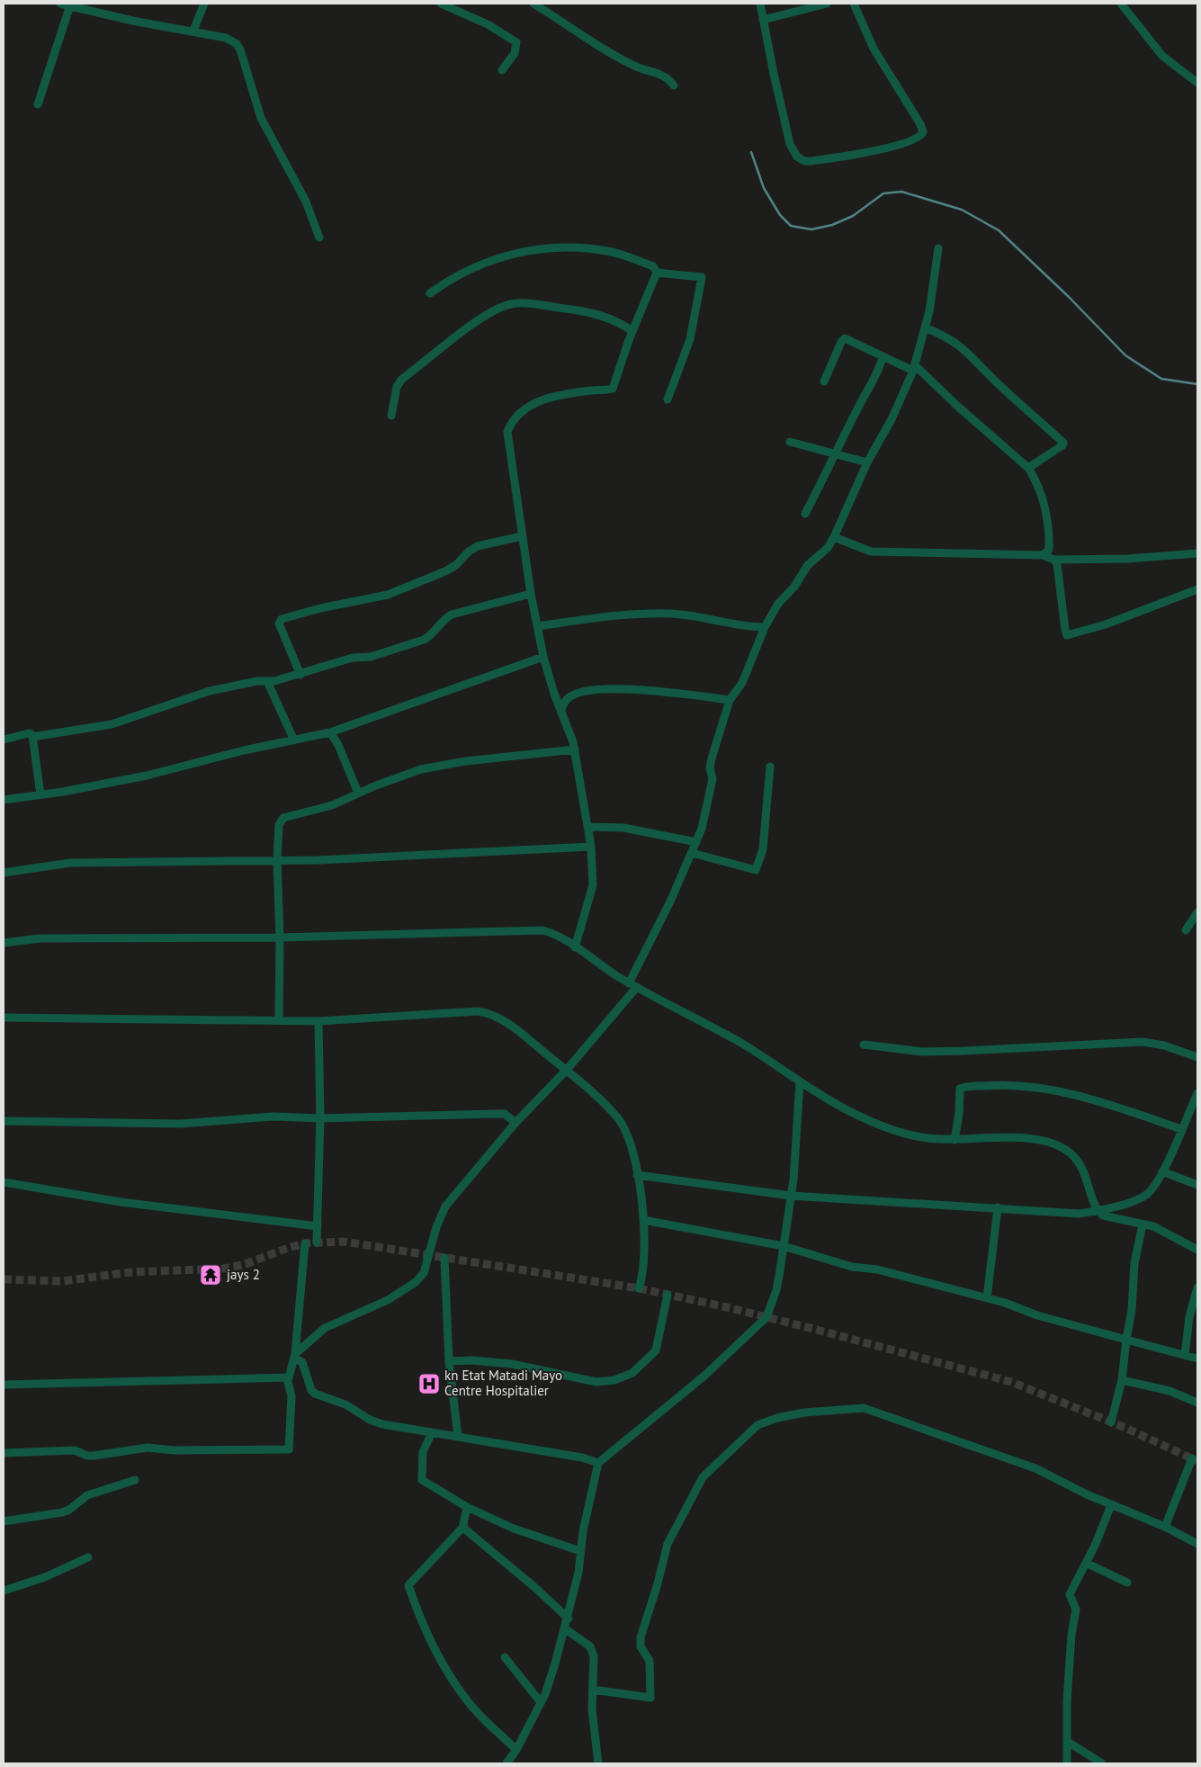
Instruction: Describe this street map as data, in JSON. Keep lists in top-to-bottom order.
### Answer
{
  "places": {
    "temple": ["jays 2"],
    "hospital": ["kn Etat Matadi Mayo Centre Hospitalier"]
  }
}
